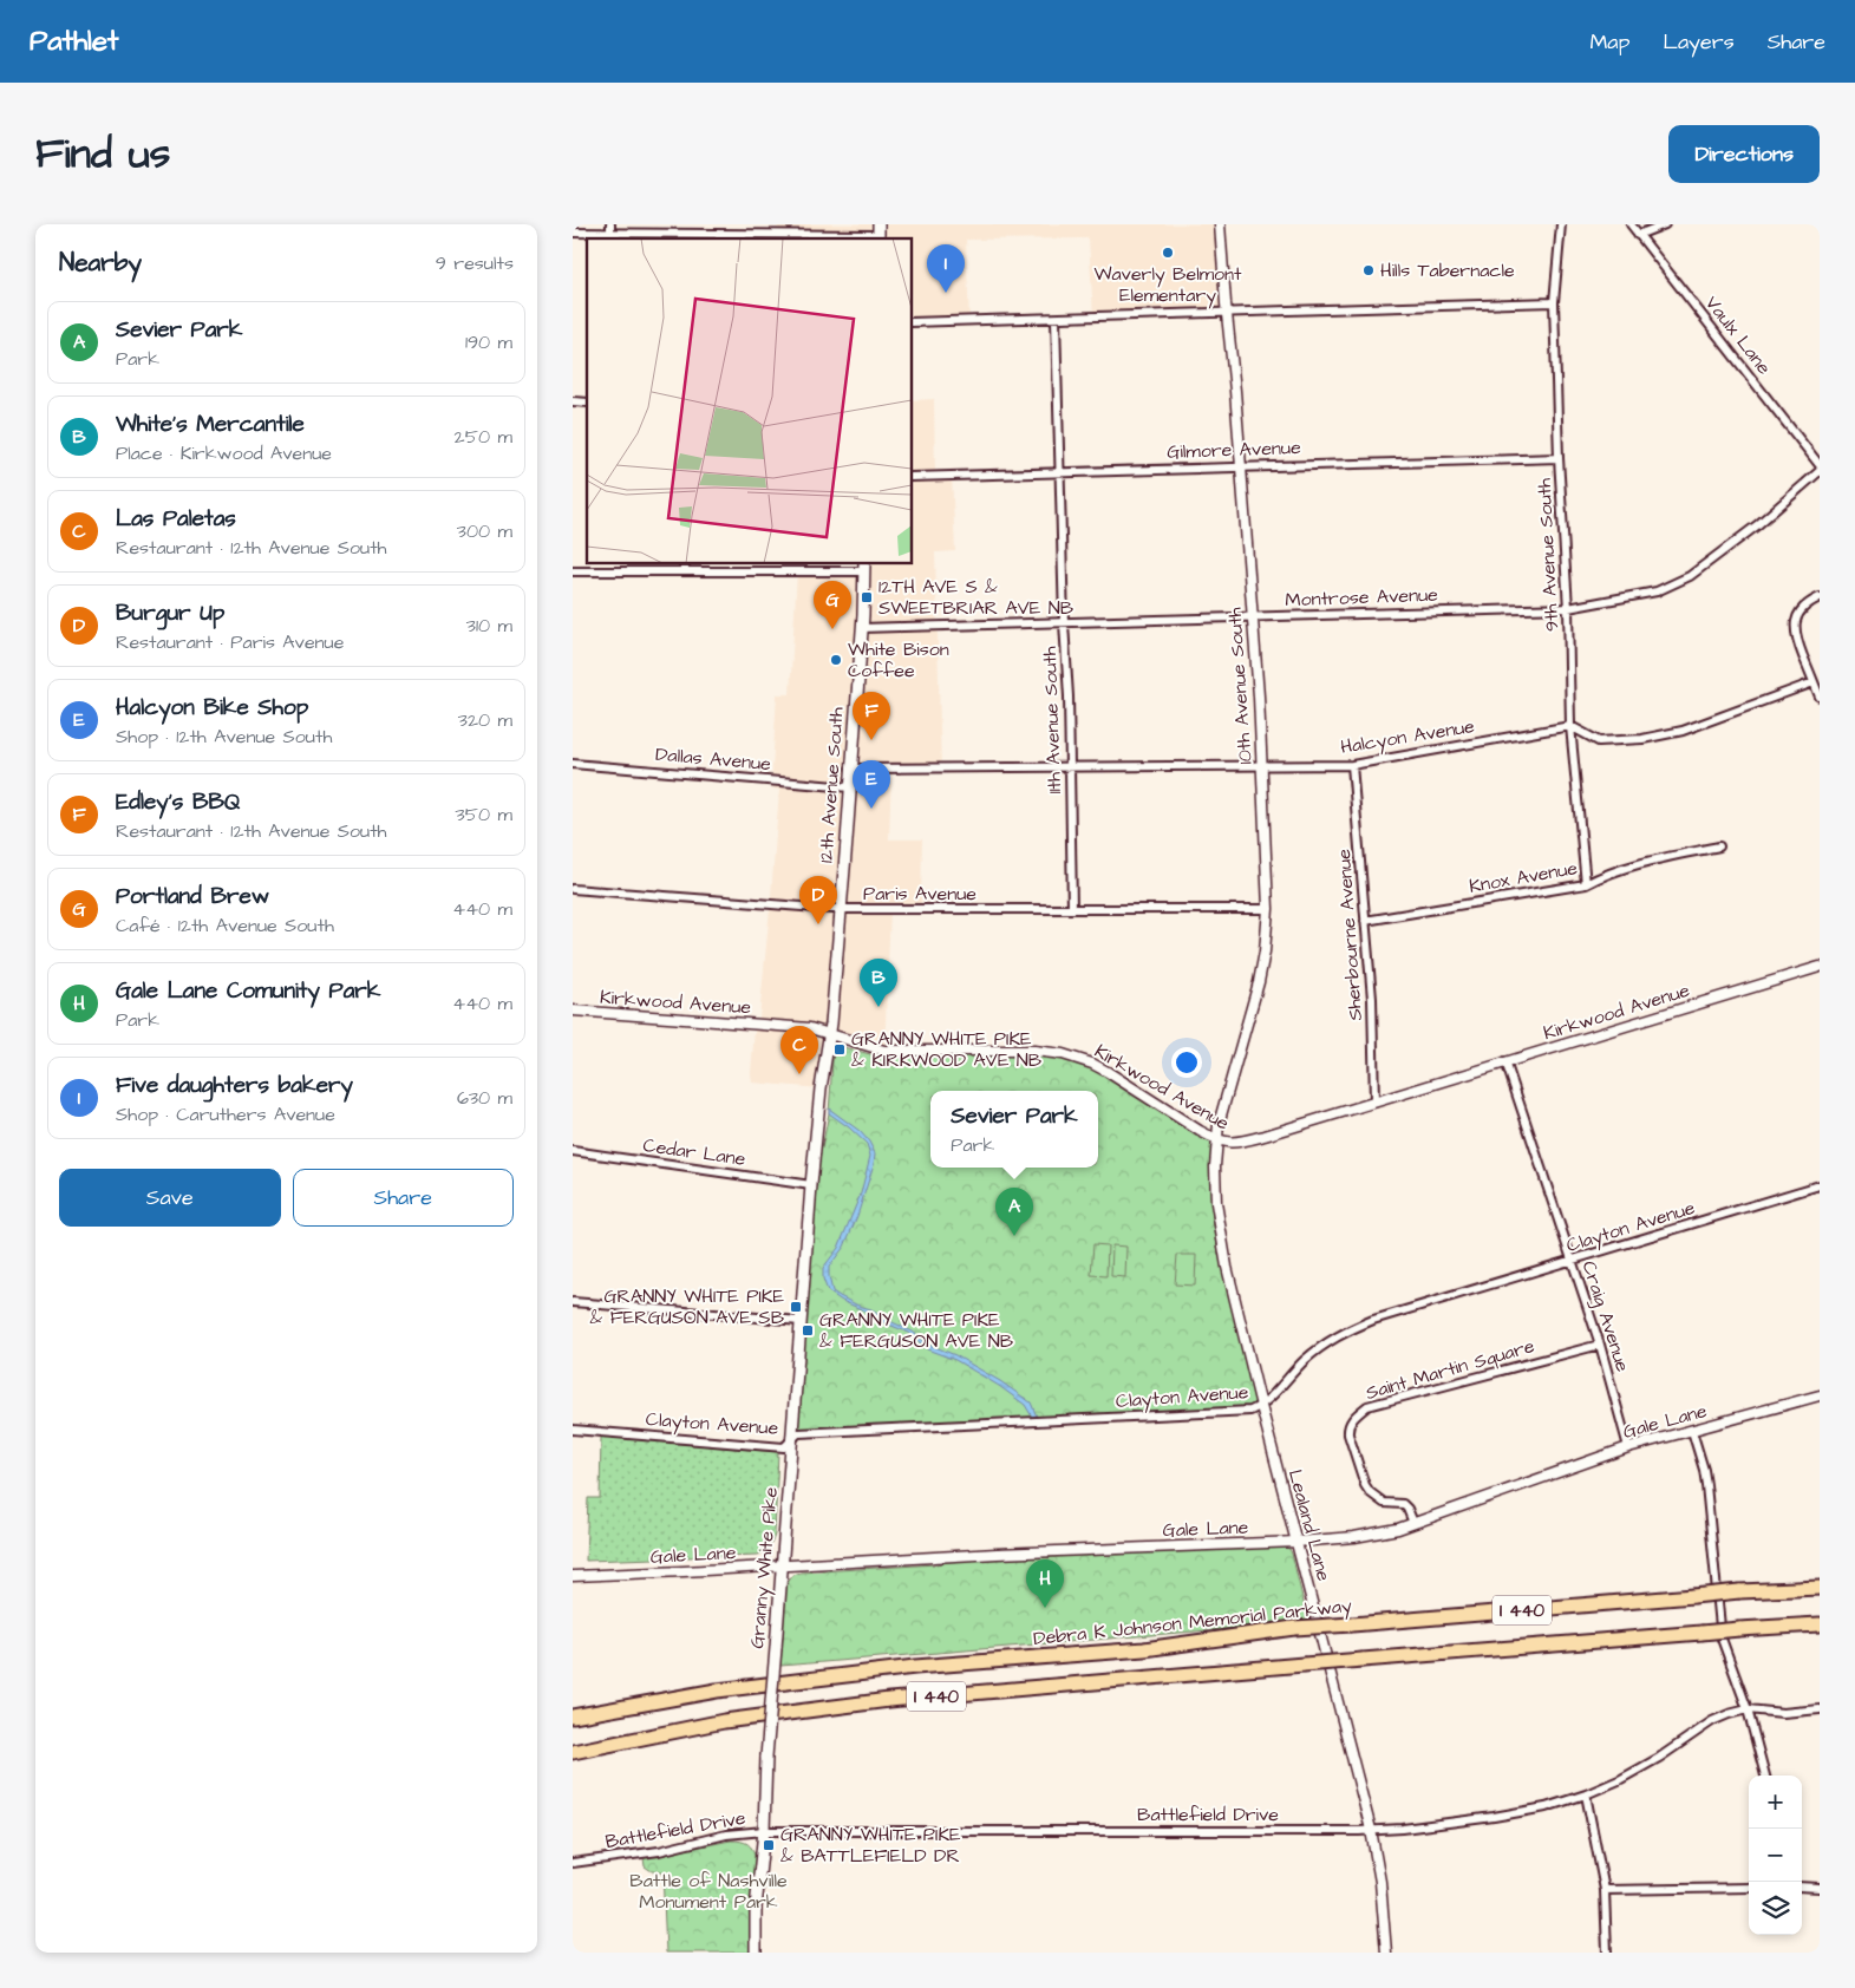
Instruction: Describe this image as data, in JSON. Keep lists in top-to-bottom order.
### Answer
{
  "streets": {
    "highway": ["I 440", "Debra K Johnson Memorial Parkway"],
    "main road": ["12th Avenue South", "Granny White Pike"],
    "street": [
      "Vaulx Lane",
      "Gilmore Avenue",
      "9th Avenue South",
      "Montrose Avenue",
      "10th Avenue South",
      "11th Avenue South",
      "Halcyon Avenue",
      "Dallas Avenue",
      "Knox Avenue",
      "Paris Avenue",
      "Sherbourne Avenue",
      "Kirkwood Avenue",
      "Cedar Lane",
      "Clayton Avenue",
      "Craig Avenue",
      "Saint Martin Square",
      "Gale Lane",
      "Lealand Lane",
      "Battlefield Drive"
    ]
  },
  "crossings": [
    ["Gilmore Avenue", "9th Avenue South"],
    ["Gilmore Avenue", "10th Avenue South"],
    ["Gilmore Avenue", "11th Avenue South"],
    ["9th Avenue South", "Montrose Avenue"],
    ["9th Avenue South", "Halcyon Avenue"],
    ["9th Avenue South", "Knox Avenue"],
    ["Montrose Avenue", "10th Avenue South"],
    ["Montrose Avenue", "11th Avenue South"],
    ["Montrose Avenue", "12th Avenue South"],
    ["10th Avenue South", "Halcyon Avenue"],
    ["10th Avenue South", "Paris Avenue"],
    ["10th Avenue South", "Kirkwood Avenue"],
    ["10th Avenue South", "Lealand Lane"],
    ["11th Avenue South", "Halcyon Avenue"],
    ["11th Avenue South", "Paris Avenue"],
    ["Halcyon Avenue", "12th Avenue South"],
    ["Halcyon Avenue", "Sherbourne Avenue"],
    ["Dallas Avenue", "12th Avenue South"],
    ["12th Avenue South", "Paris Avenue"],
    ["12th Avenue South", "Kirkwood Avenue"],
    ["12th Avenue South", "Cedar Lane"],
    ["12th Avenue South", "Granny White Pike"],
    ["Knox Avenue", "Sherbourne Avenue"],
    ["Sherbourne Avenue", "Kirkwood Avenue"],
    ["Kirkwood Avenue", "Craig Avenue"],
    ["Kirkwood Avenue", "Lealand Lane"],
    ["Cedar Lane", "Granny White Pike"],
    ["Clayton Avenue", "Craig Avenue"],
    ["Clayton Avenue", "Lealand Lane"],
    ["Clayton Avenue", "Granny White Pike"],
    ["Craig Avenue", "Saint Martin Square"],
    ["Craig Avenue", "Gale Lane"],
    ["Saint Martin Square", "Gale Lane"],
    ["Gale Lane", "Lealand Lane"],
    ["Gale Lane", "Granny White Pike"],
    ["Lealand Lane", "Battlefield Drive"],
    ["Granny White Pike", "Battlefield Drive"]
  ],
  "parks": ["Battle of Nashville Monument Park"],
  "places": {
    "other": ["Waverly Belmont Elementary", "Hills Tabernacle", "White Bison Coffee"],
    "transit": [
      "12TH AVE S & SWEETBRIAR AVE NB",
      "GRANNY WHITE PIKE & KIRKWOOD AVE NB",
      "GRANNY WHITE PIKE & FERGUSON AVE SB",
      "GRANNY WHITE PIKE & FERGUSON AVE NB",
      "GRANNY WHITE PIKE & BATTLEFIELD DR"
    ]
  },
  "page": {
    "header": "Pathlet",
    "nav": ["Map", "Layers", "Share"],
    "title": "Find us",
    "buttons": [
      "Directions",
      ["Save", "Share"]
    ],
    "heading": ["Nearby", "9 results"],
    "pins": [
      "I",
      "G",
      "F",
      "E",
      "D",
      "B",
      "C",
      "A",
      "H"
    ],
    "list": [
      {
        "mark": "A",
        "name": "Sevier Park",
        "note": "Park",
        "value": "190 m"
      },
      {
        "mark": "B",
        "name": "White's Mercantile",
        "note": "Place · Kirkwood Avenue",
        "value": "250 m"
      },
      {
        "mark": "C",
        "name": "Las Paletas",
        "note": "Restaurant · 12th Avenue South",
        "value": "300 m"
      },
      {
        "mark": "D",
        "name": "Burgur Up",
        "note": "Restaurant · Paris Avenue",
        "value": "310 m"
      },
      {
        "mark": "E",
        "name": "Halcyon Bike Shop",
        "note": "Shop · 12th Avenue South",
        "value": "320 m"
      },
      {
        "mark": "F",
        "name": "Edley's BBQ",
        "note": "Restaurant · 12th Avenue South",
        "value": "350 m"
      },
      {
        "mark": "G",
        "name": "Portland Brew",
        "note": "Café · 12th Avenue South",
        "value": "440 m"
      },
      {
        "mark": "H",
        "name": "Gale Lane Comunity Park",
        "note": "Park",
        "value": "440 m"
      },
      {
        "mark": "I",
        "name": "Five daughters bakery",
        "note": "Shop · Caruthers Avenue",
        "value": "630 m"
      }
    ],
    "popup": ["Sevier Park", "Park"],
    "map_buttons": ["+", "−"]
  }
}
